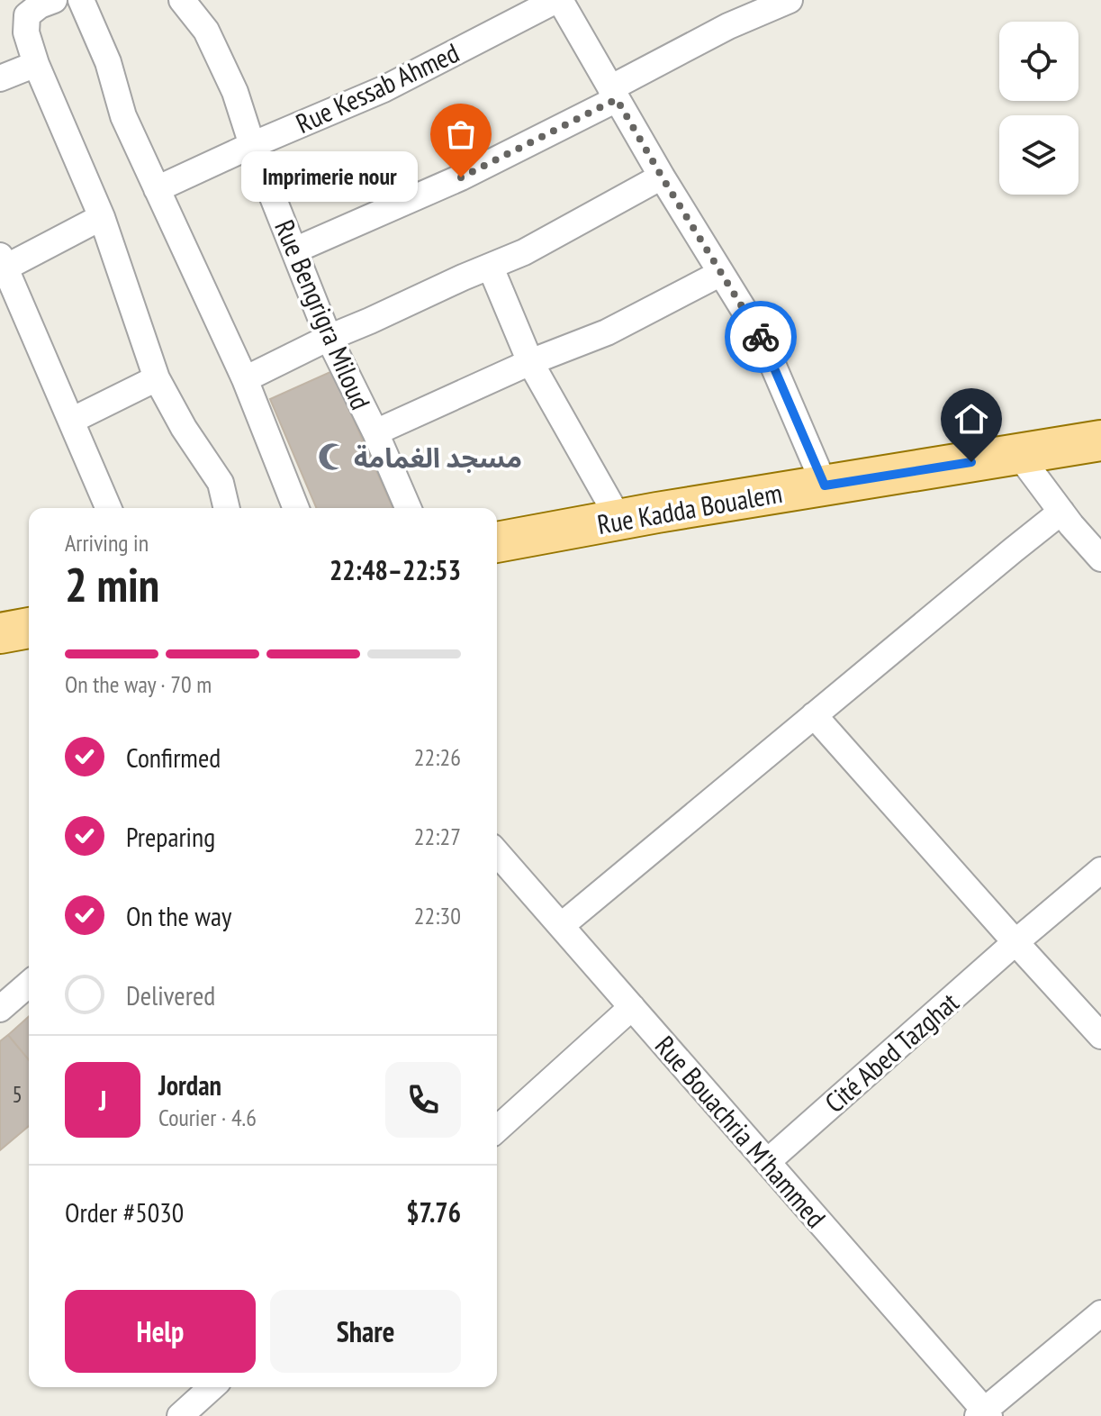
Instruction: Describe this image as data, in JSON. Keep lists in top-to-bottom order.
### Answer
{
  "streets": {
    "main road": ["Rue Kadda Boualem"],
    "street": [
      "Rue Kessab Ahmed",
      "Rue Bengrigra Miloud",
      "Cité Abed Tazghat",
      "Rue Bouachria M'hammed"
    ]
  },
  "crossings": [
    ["Rue Kessab Ahmed", "Rue Bengrigra Miloud"],
    ["Cité Abed Tazghat", "Rue Bouachria M'hammed"]
  ],
  "places": {
    "other": ["Imprimerie nour"],
    "mosque": ["مسجد الغمامة"]
  },
  "house_numbers": ["5"],
  "page": {
    "bubble": "Imprimerie nour",
    "heading": ["2 min", "Arriving in", "22:48–22:53"],
    "panel": [
      "Jordan",
      "Courier · 4.6",
      "Order #5030",
      "$7.76"
    ],
    "bar": "On the way · 70 m",
    "list": [
      ["Confirmed", "22:26"],
      ["Preparing", "22:27"],
      ["On the way", "22:30"],
      "Delivered"
    ],
    "round": "J",
    "buttons": ["Help", "Share"]
  }
}
